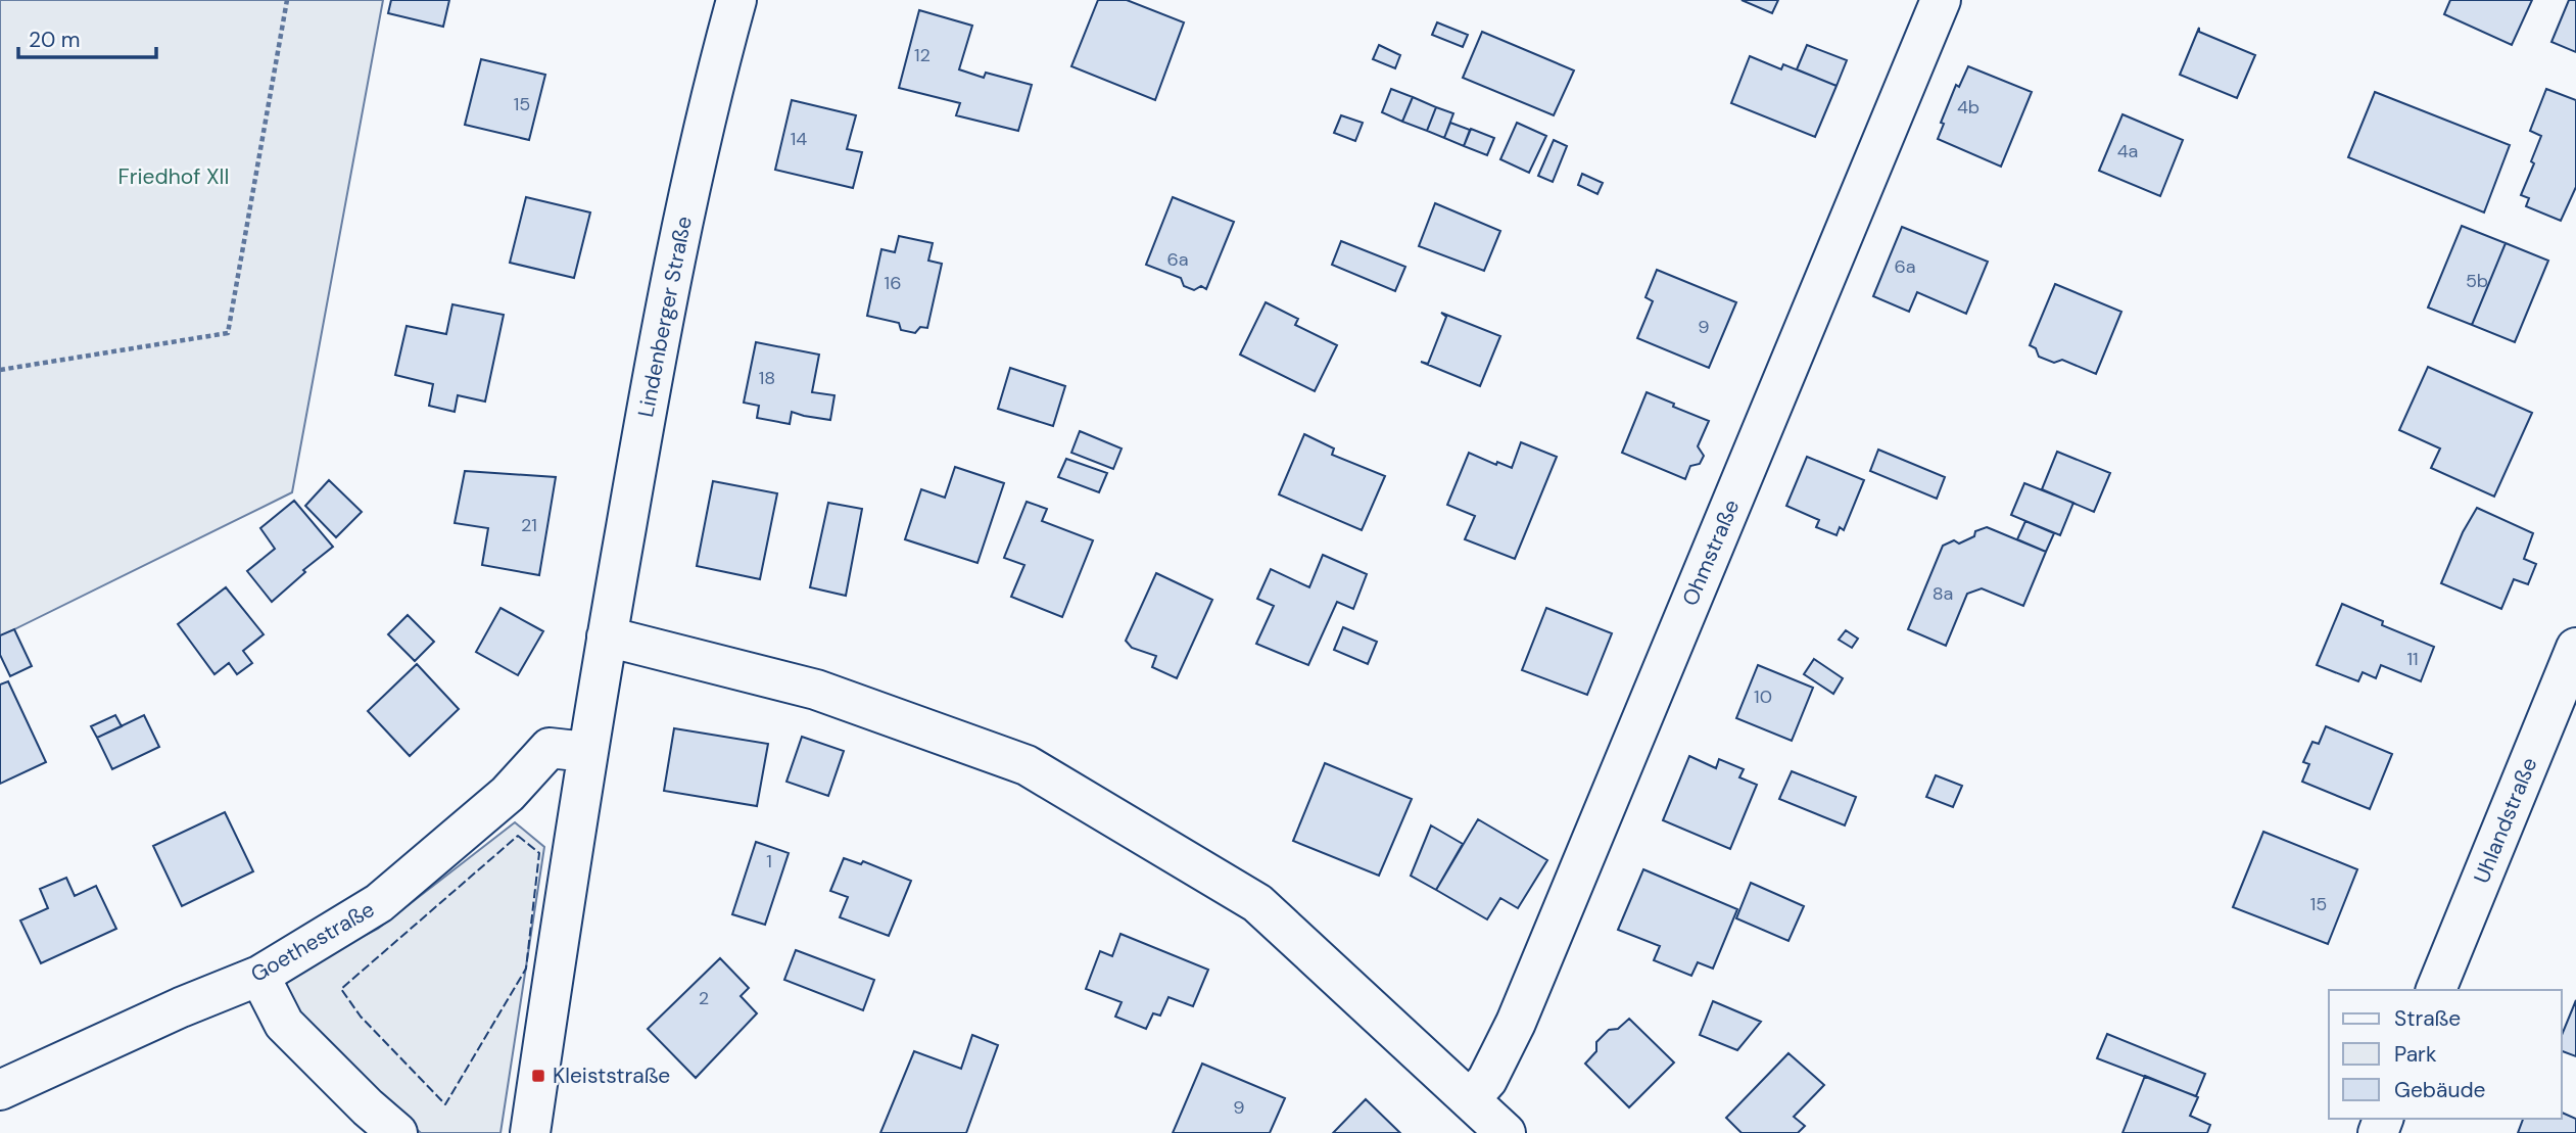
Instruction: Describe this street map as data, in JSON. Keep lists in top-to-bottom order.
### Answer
{
  "streets": {
    "street": [
      "Lindenberger Straße",
      "Ohmstraße",
      "Uhlandstraße",
      "Goethestraße"
    ]
  },
  "parks": ["Friedhof XII"],
  "places": {
    "transit": ["Kleiststraße"]
  },
  "house_numbers": [
    "12",
    "15",
    "4b",
    "14",
    "4a",
    "6a",
    "6a",
    "5b",
    "16",
    "9",
    "18",
    "21",
    "8a",
    "11",
    "10",
    "1",
    "15",
    "2",
    "9"
  ],
  "legend": ["Straße", "Park", "Gebäude"],
  "scale_bar": "20 m"
}
